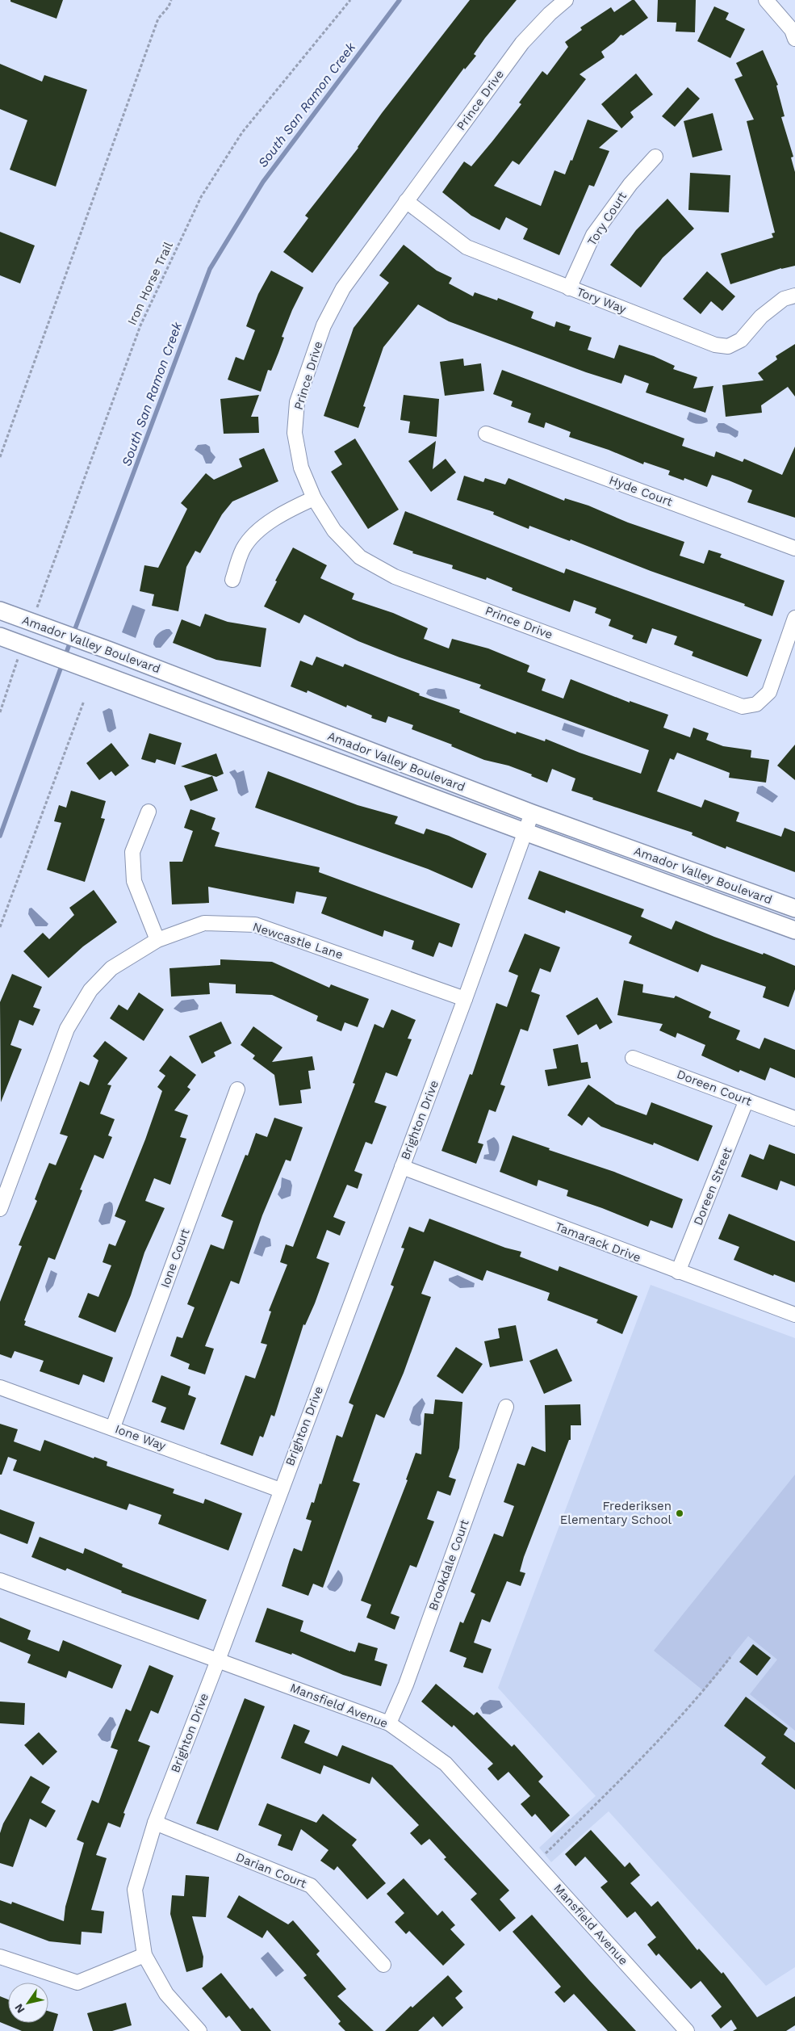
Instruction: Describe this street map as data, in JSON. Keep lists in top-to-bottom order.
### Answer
{
  "streets": {
    "street": [
      "Prince Drive",
      "Tory Court",
      "Tory Way",
      "Hyde Court",
      "Amador Valley Boulevard",
      "Newcastle Lane",
      "Doreen Court",
      "Brighton Drive",
      "Doreen Street",
      "Tamarack Drive",
      "Ione Court",
      "Ione Way",
      "Brookdale Court",
      "Mansfield Avenue",
      "Darian Court"
    ],
    "path": ["Iron Horse Trail"]
  },
  "crossings": [
    ["Prince Drive", "Tory Way"],
    ["Tory Court", "Tory Way"],
    ["Iron Horse Trail", "Amador Valley Boulevard"],
    ["Amador Valley Boulevard", "Brighton Drive"],
    ["Newcastle Lane", "Brighton Drive"],
    ["Doreen Court", "Doreen Street"],
    ["Brighton Drive", "Tamarack Drive"],
    ["Brighton Drive", "Ione Way"],
    ["Brighton Drive", "Mansfield Avenue"],
    ["Brighton Drive", "Darian Court"],
    ["Doreen Street", "Tamarack Drive"],
    ["Ione Court", "Ione Way"],
    ["Brookdale Court", "Mansfield Avenue"]
  ],
  "water": ["South San Ramon Creek"],
  "places": ["Frederiksen Elementary School"],
  "north": "bottom left"
}
